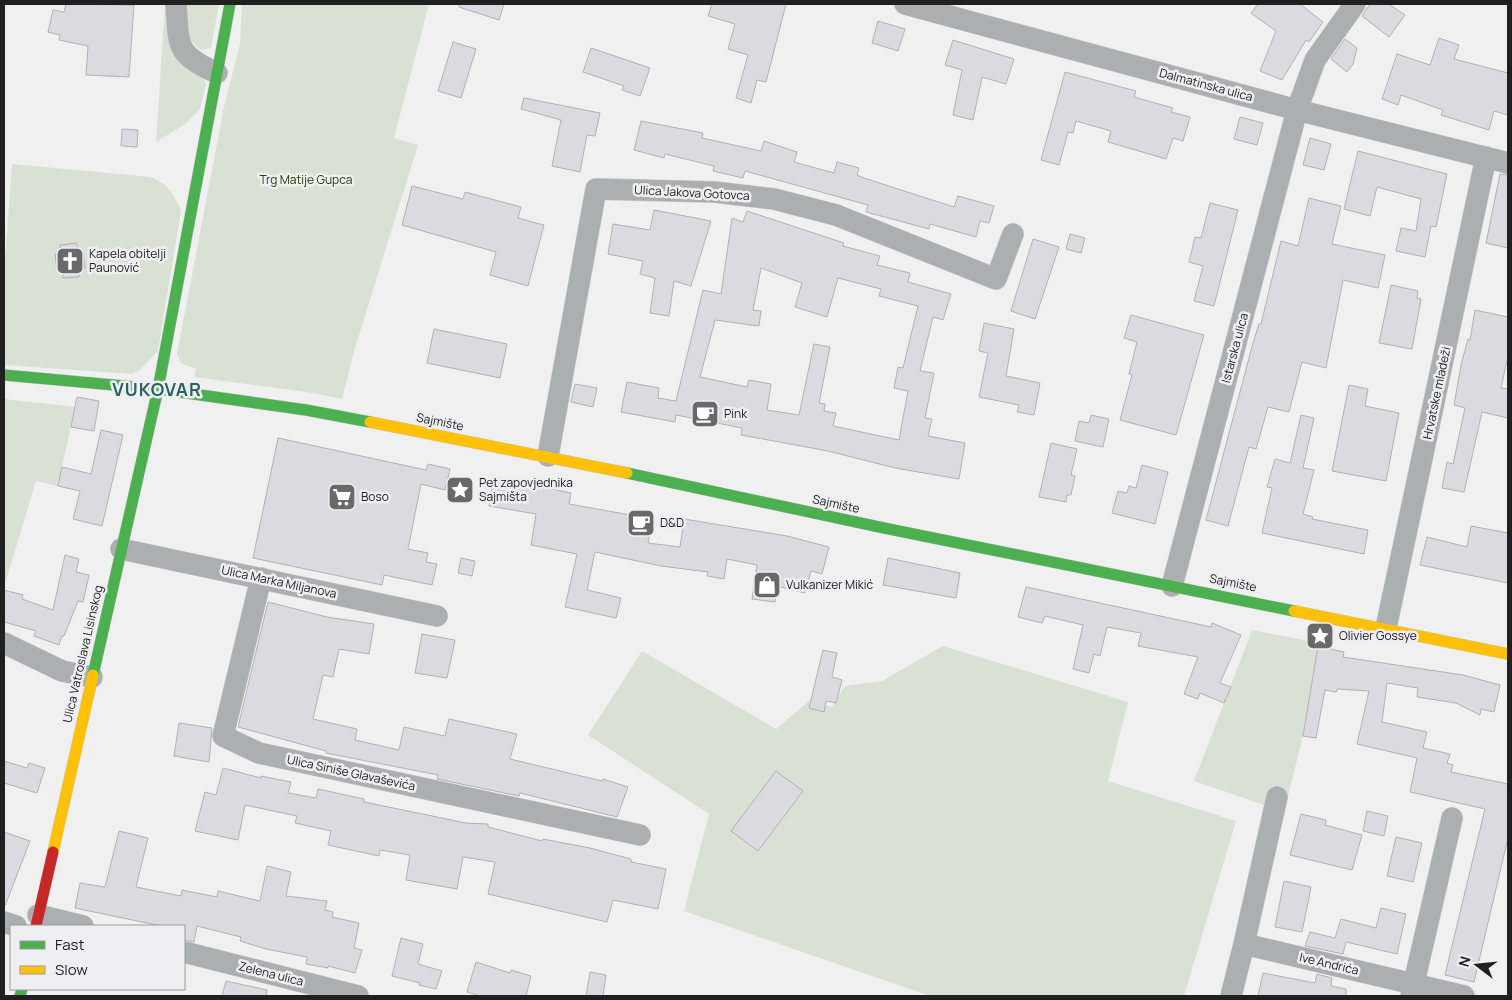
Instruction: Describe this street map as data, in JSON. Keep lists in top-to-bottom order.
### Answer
{
  "streets": {
    "main road": ["Sajmište", "Ulica Vatroslava Lisinskog"],
    "street": [
      "Dalmatinska ulica",
      "Ulica Jakova Gotovca",
      "Istarska ulica",
      "Hrvatske mladeži",
      "Ulica Marka Miljanova",
      "Ulica Siniše Glavaševića",
      "Ive Andrića",
      "Zelena ulica"
    ]
  },
  "crossings": [
    ["Dalmatinska ulica", "Istarska ulica"],
    ["Dalmatinska ulica", "Hrvatske mladeži"],
    ["Ulica Jakova Gotovca", "Sajmište"],
    ["Istarska ulica", "Sajmište"],
    ["Hrvatske mladeži", "Sajmište"],
    ["Sajmište", "Ulica Vatroslava Lisinskog"],
    ["Ulica Marka Miljanova", "Ulica Vatroslava Lisinskog"],
    ["Ulica Marka Miljanova", "Ulica Siniše Glavaševića"]
  ],
  "districts": ["VUKOVAR"],
  "parks": ["Trg Matije Gupca"],
  "places": {
    "church": ["Kapela obitelji Paunović"],
    "cafe": ["Pink", "D&D"],
    "place": ["Pet zapovjednika Sajmišta", "Olivier Gossye"],
    "supermarket": ["Boso"],
    "shop": ["Vulkanizer Mikić"]
  },
  "legend": ["Fast", "Slow"],
  "north": "left"
}
